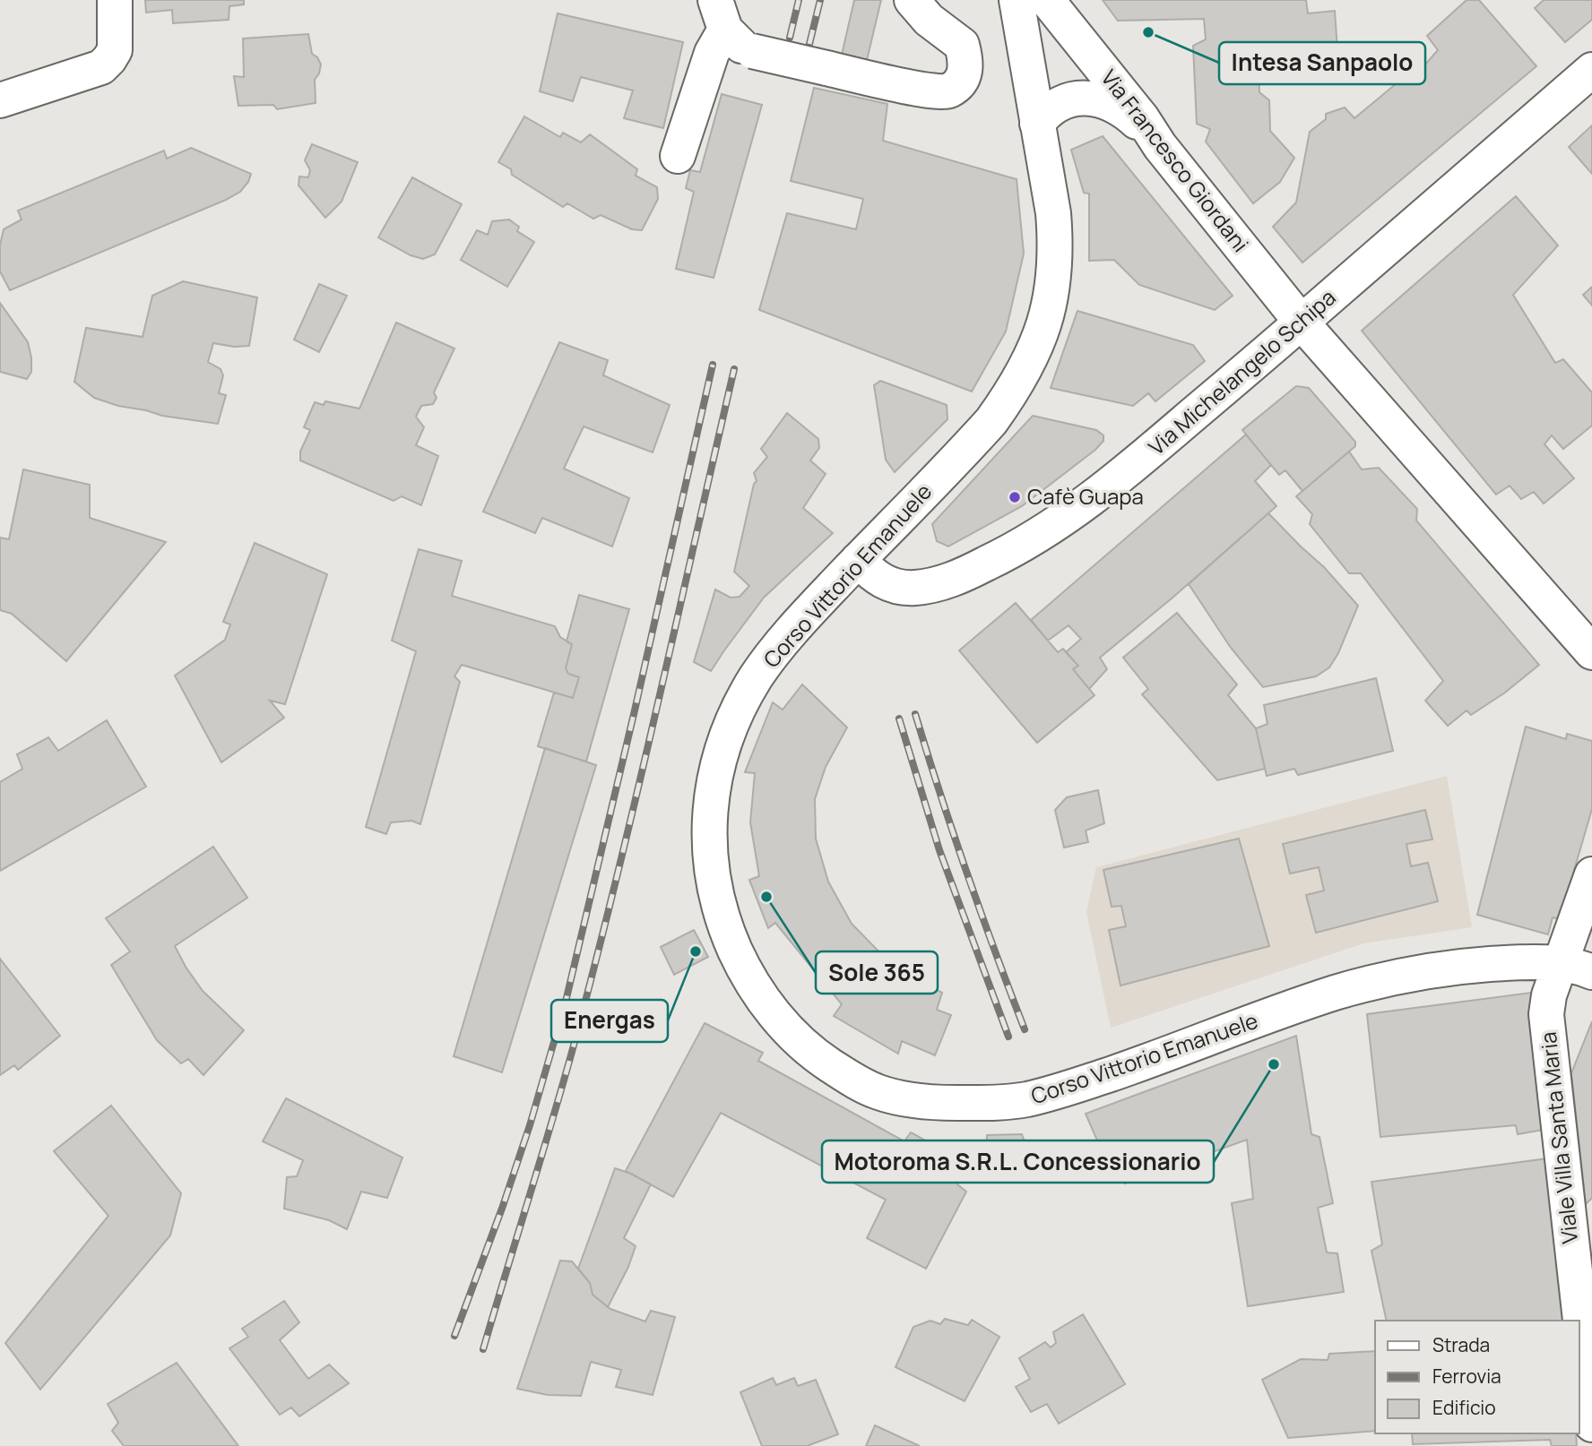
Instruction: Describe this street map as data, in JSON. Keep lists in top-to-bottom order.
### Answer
{
  "streets": {
    "street": [
      "Via Francesco Giordani",
      "Via Michelangelo Schipa",
      "Corso Vittorio Emanuele",
      "Viale Villa Santa Maria"
    ]
  },
  "crossings": [
    ["Via Francesco Giordani", "Via Michelangelo Schipa"],
    ["Via Michelangelo Schipa", "Corso Vittorio Emanuele"],
    ["Corso Vittorio Emanuele", "Viale Villa Santa Maria"]
  ],
  "places": [
    "Intesa Sanpaolo",
    "Cafè Guapa",
    "Sole 365",
    "Energas",
    "Motoroma S.R.L. Concessionario"
  ],
  "legend": ["Strada", "Ferrovia", "Edificio"]
}
